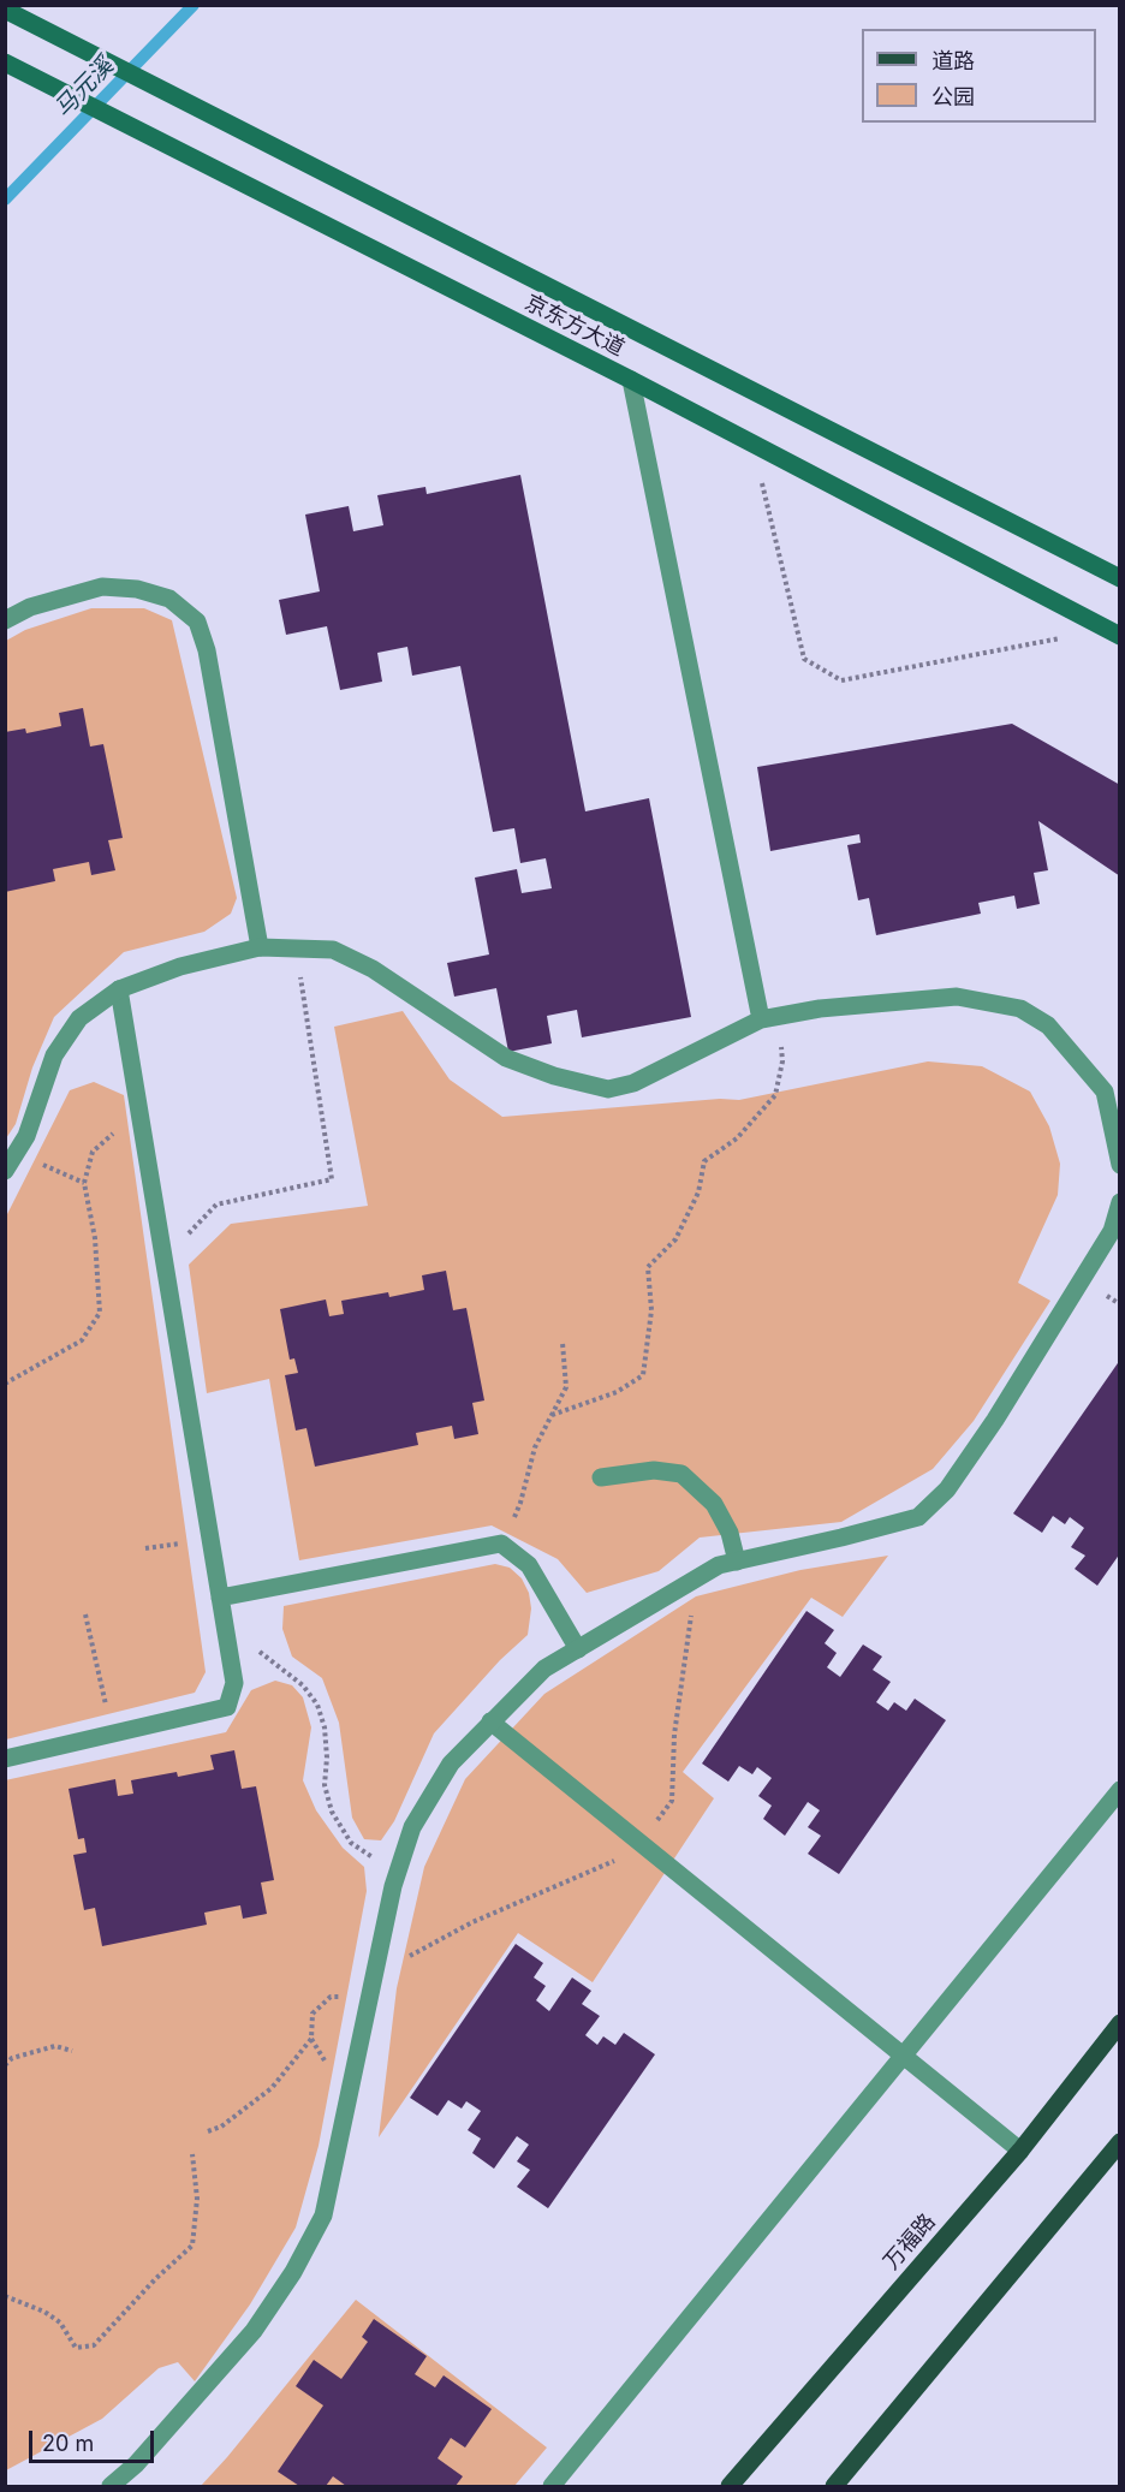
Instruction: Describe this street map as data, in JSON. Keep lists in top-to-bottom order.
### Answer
{
  "streets": {
    "main road": ["京东方大道", "万福路"]
  },
  "water": ["马元溪"],
  "legend": ["道路", "公园"],
  "scale_bar": "20 m"
}
